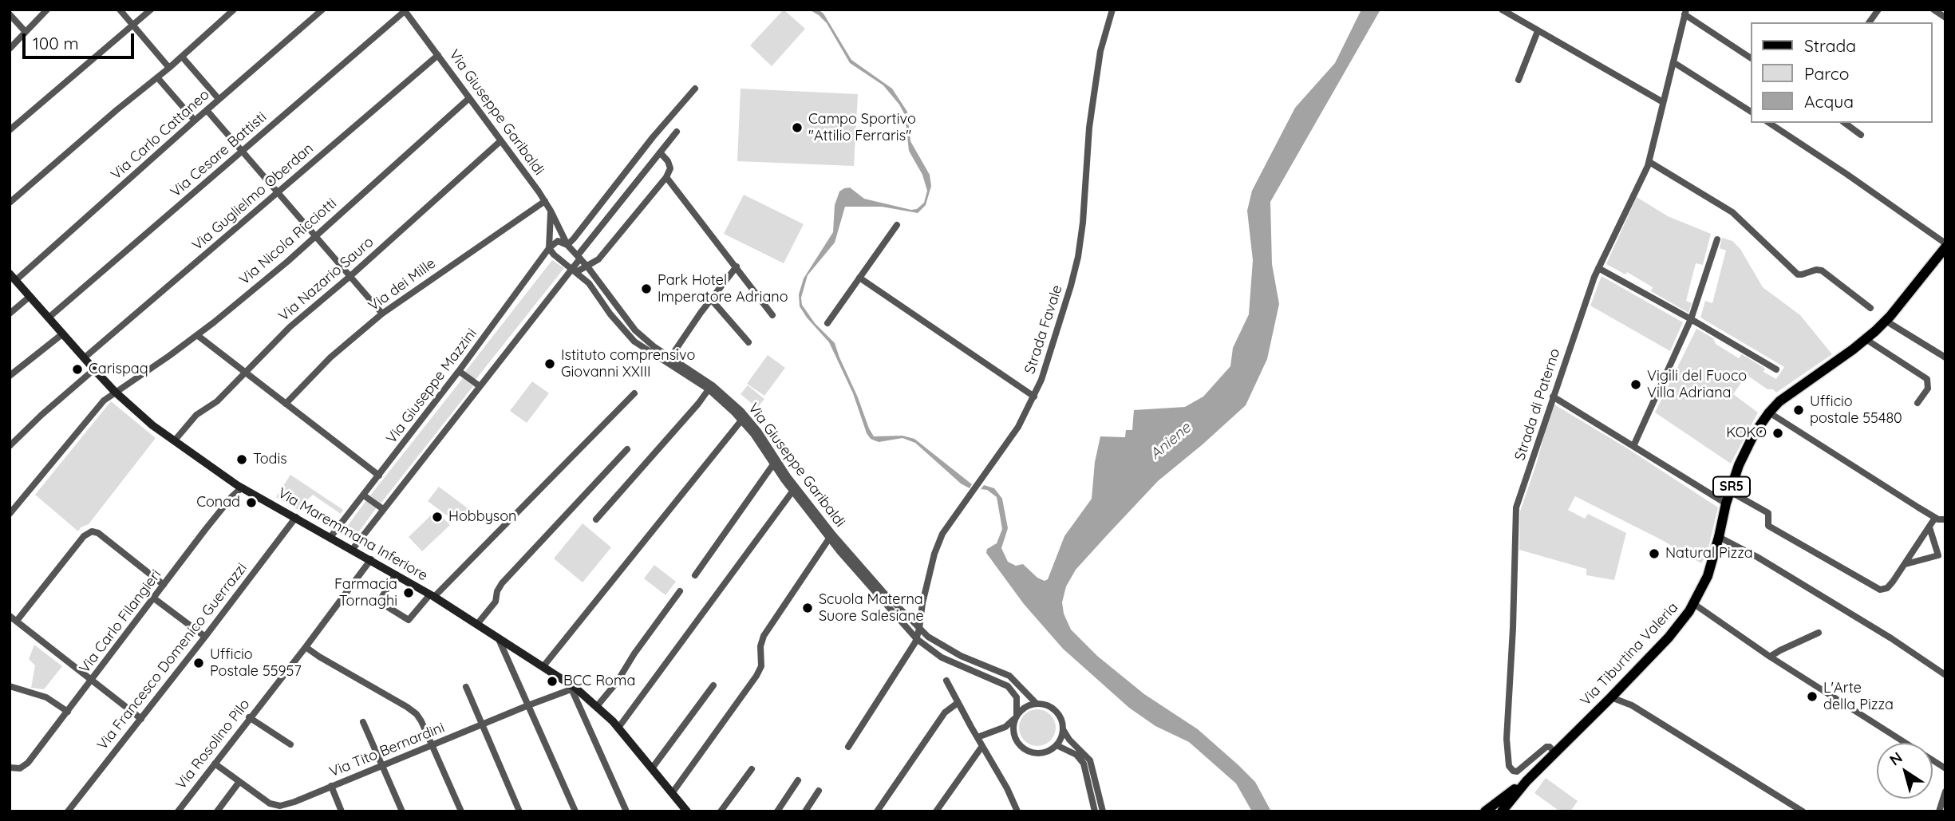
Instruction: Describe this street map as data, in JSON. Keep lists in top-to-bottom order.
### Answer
{
  "streets": {
    "main road": ["SR5", "Via Maremmana Inferiore", "Via Tiburtina Valeria"],
    "street": [
      "Via Giuseppe Garibaldi",
      "Via Carlo Cattaneo",
      "Via Cesare Battisti",
      "Via Guglielmo Oberdan",
      "Via Nicola Ricciotti",
      "Via Nazario Sauro",
      "Via dei Mille",
      "Strada Favale",
      "Via Giuseppe Mazzini",
      "Strada di Paterno",
      "Via Carlo Filangieri",
      "Via Francesco Domenico Guerrazzi",
      "Via Rosolino Pilo",
      "Via Tito Bernardini"
    ]
  },
  "crossings": [
    ["Via Giuseppe Garibaldi", "Via Cesare Battisti"],
    ["Via Giuseppe Garibaldi", "Via Guglielmo Oberdan"],
    ["Via Giuseppe Garibaldi", "Via Nicola Ricciotti"],
    ["Via Giuseppe Garibaldi", "Via Nazario Sauro"],
    ["Via Giuseppe Garibaldi", "Via dei Mille"],
    ["Via Giuseppe Garibaldi", "Strada Favale"],
    ["Via Carlo Cattaneo", "Via Maremmana Inferiore"],
    ["Via Cesare Battisti", "Via Maremmana Inferiore"],
    ["Via Guglielmo Oberdan", "Via Maremmana Inferiore"],
    ["Via Nicola Ricciotti", "Via Maremmana Inferiore"],
    ["Via Nazario Sauro", "Via Maremmana Inferiore"],
    ["Via Giuseppe Mazzini", "Via Maremmana Inferiore"],
    ["Strada di Paterno", "Via Tiburtina Valeria"],
    ["Via Maremmana Inferiore", "Via Carlo Filangieri"],
    ["Via Maremmana Inferiore", "Via Francesco Domenico Guerrazzi"],
    ["Via Maremmana Inferiore", "Via Rosolino Pilo"],
    ["Via Maremmana Inferiore", "Via Tito Bernardini"],
    ["Via Rosolino Pilo", "Via Tito Bernardini"]
  ],
  "water": ["Aniene"],
  "places": [
    "Campo Sportivo \"Attilio Ferraris\"",
    "Park Hotel Imperatore Adriano",
    "Istituto comprensivo Giovanni XXIII",
    "Carispaq",
    "Vigili del Fuoco Villa Adriana",
    "Ufficio postale 55480",
    "KOKO",
    "Todis",
    "Conad",
    "Hobbyson",
    "Natural Pizza",
    "Farmacia Tornaghi",
    "Scuola Materna Suore Salesiane",
    "Ufficio Postale 55957",
    "BCC Roma",
    "L'Arte della Pizza"
  ],
  "legend": ["Strada", "Parco", "Acqua"],
  "scale_bar": "100 m",
  "north": "top left"
}
